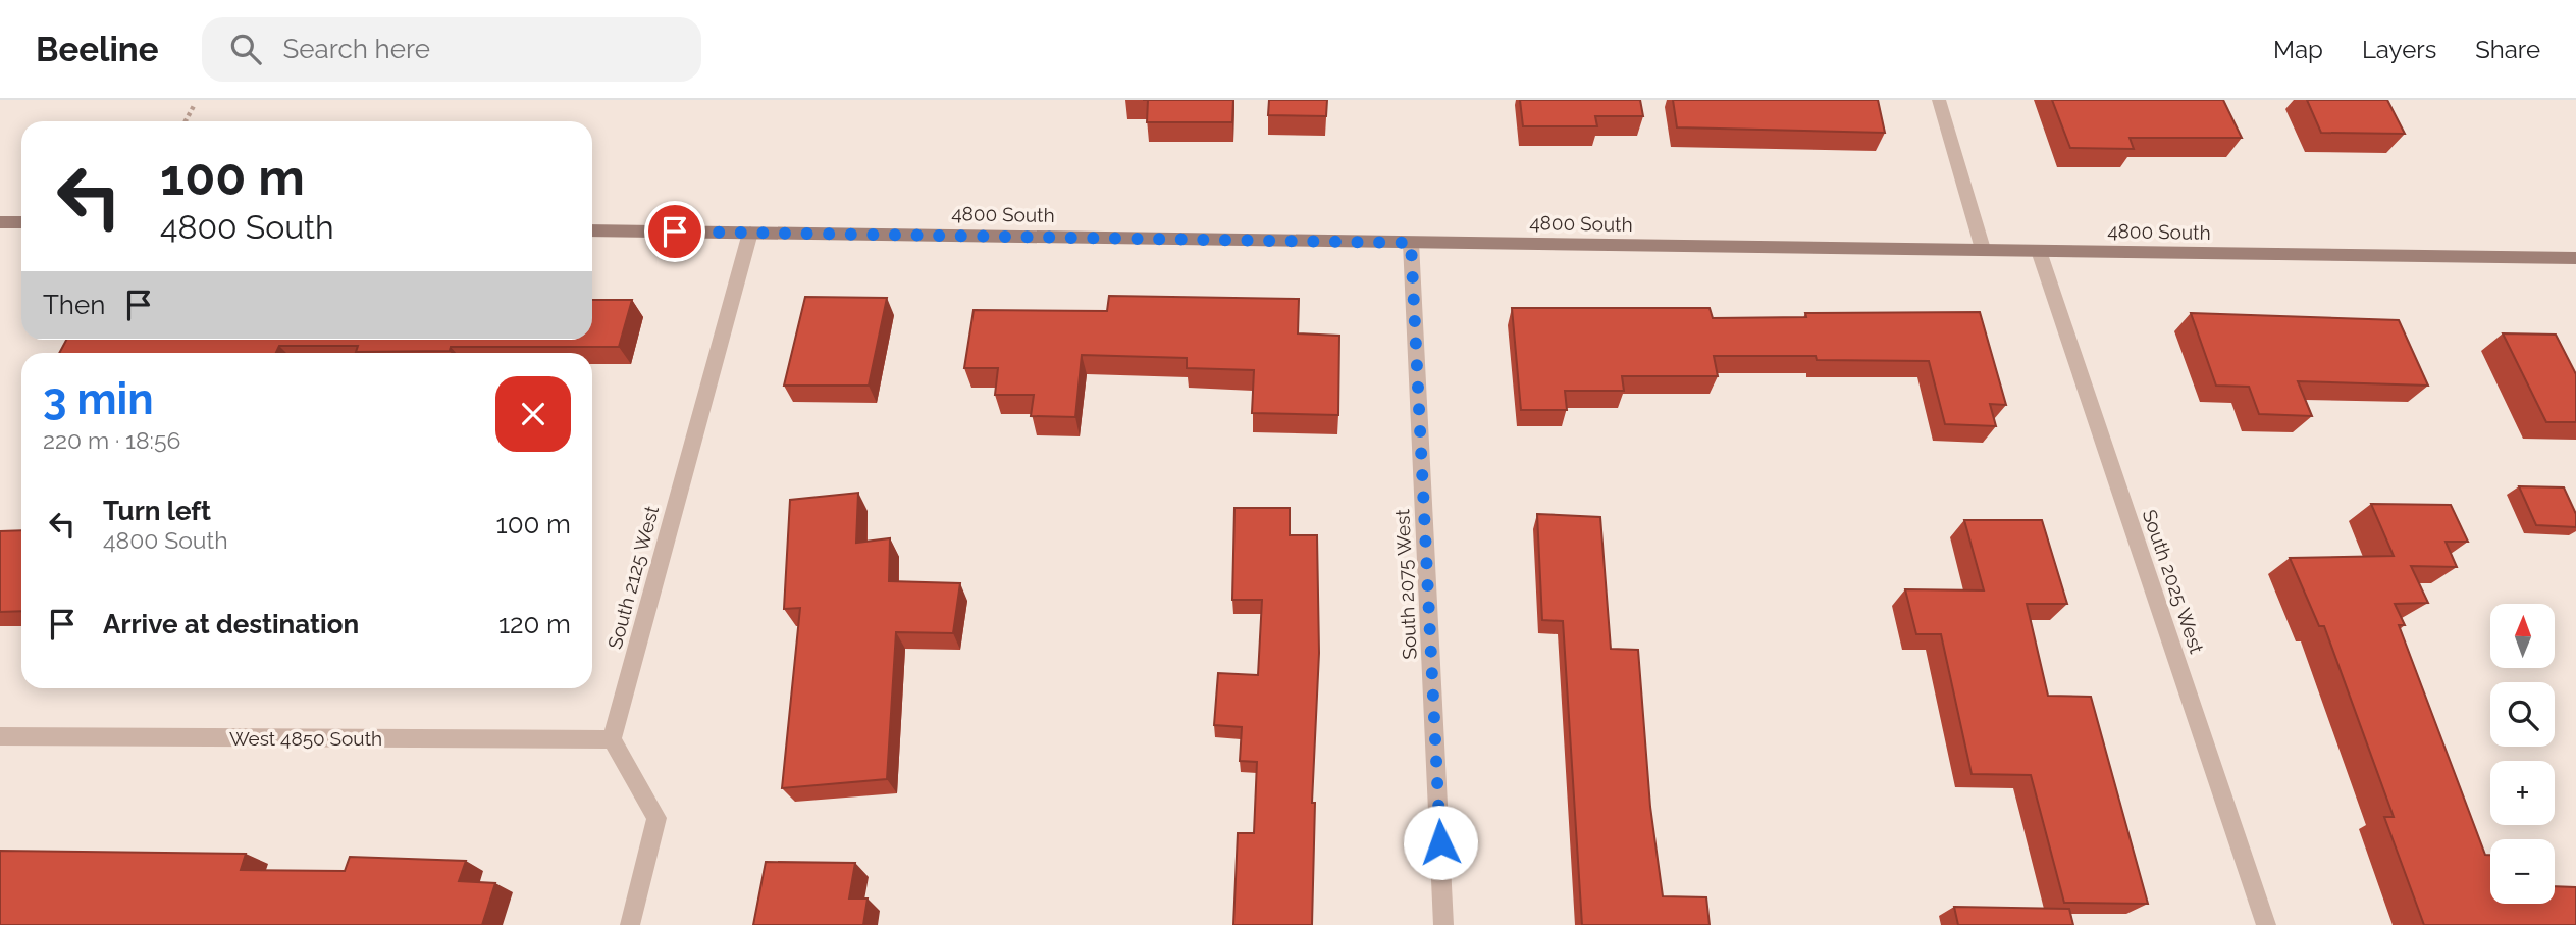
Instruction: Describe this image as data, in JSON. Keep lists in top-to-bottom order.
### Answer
{
  "streets": {
    "main road": ["4800 South"],
    "street": [
      "South 2125 West",
      "South 2025 West",
      "South 2075 West",
      "West 4850 South"
    ]
  },
  "crossings": [
    ["4800 South", "South 2125 West"],
    ["4800 South", "South 2025 West"],
    ["4800 South", "South 2075 West"],
    ["South 2125 West", "West 4850 South"]
  ],
  "north": "top",
  "page": {
    "header": "Beeline",
    "search": "Search here",
    "nav": ["Map", "Layers", "Share"],
    "turn": ["100 m", "4800 South"],
    "then": "Then",
    "heading": ["3 min", "220 m · 18:56"],
    "list": [
      {
        "name": "Turn left",
        "note": "4800 South",
        "value": "100 m"
      },
      {
        "name": "Arrive at destination",
        "value": "120 m"
      }
    ],
    "map_buttons": ["+", "−"]
  }
}
